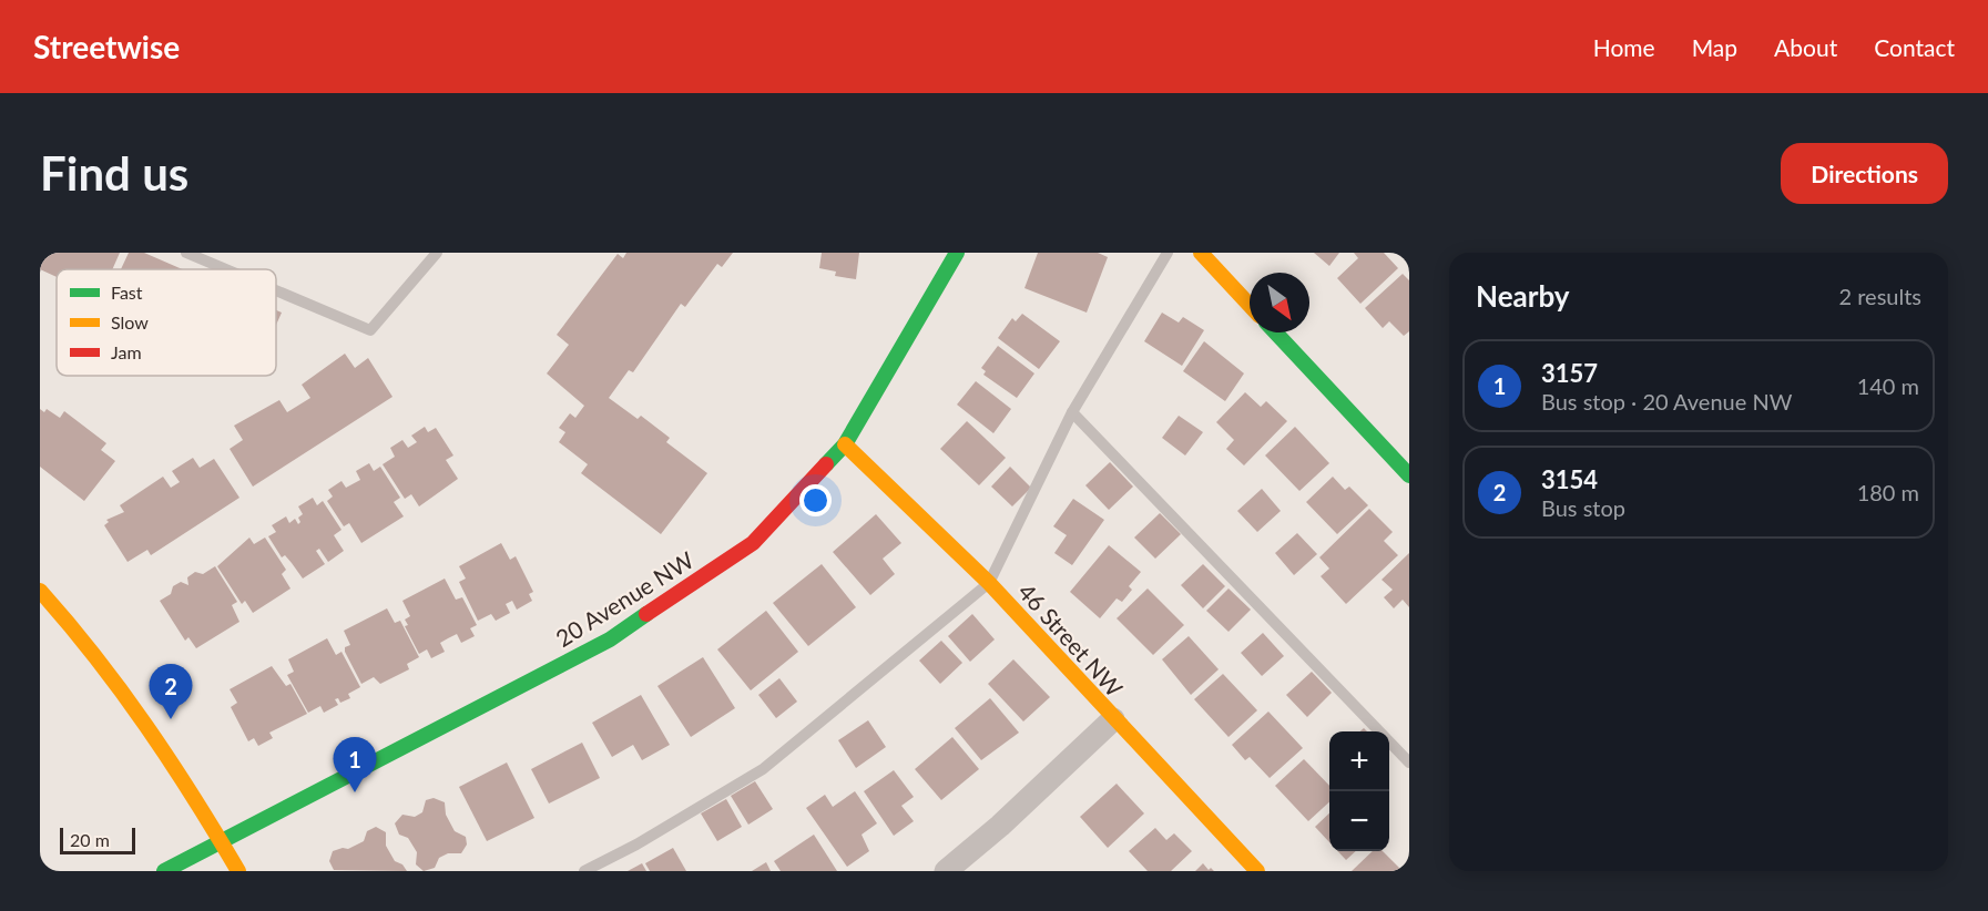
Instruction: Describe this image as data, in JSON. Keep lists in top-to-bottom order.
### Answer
{
  "streets": {
    "street": ["20 Avenue NW", "46 Street NW"]
  },
  "crossings": [
    ["20 Avenue NW", "46 Street NW"]
  ],
  "legend": ["Fast", "Slow", "Jam"],
  "scale_bar": "20 m",
  "north": "bottom right",
  "page": {
    "header": "Streetwise",
    "nav": [
      "Home",
      "Map",
      "About",
      "Contact"
    ],
    "buttons": "Directions",
    "title": "Find us",
    "heading": ["Nearby", "2 results"],
    "list": [
      {
        "mark": "1",
        "name": "3157",
        "note": "Bus stop · 20 Avenue NW",
        "value": "140 m"
      },
      {
        "mark": "2",
        "name": "3154",
        "note": "Bus stop",
        "value": "180 m"
      }
    ],
    "pins": ["2", "1"],
    "map_buttons": ["+", "−"],
    "scale": "20 m"
  }
}
